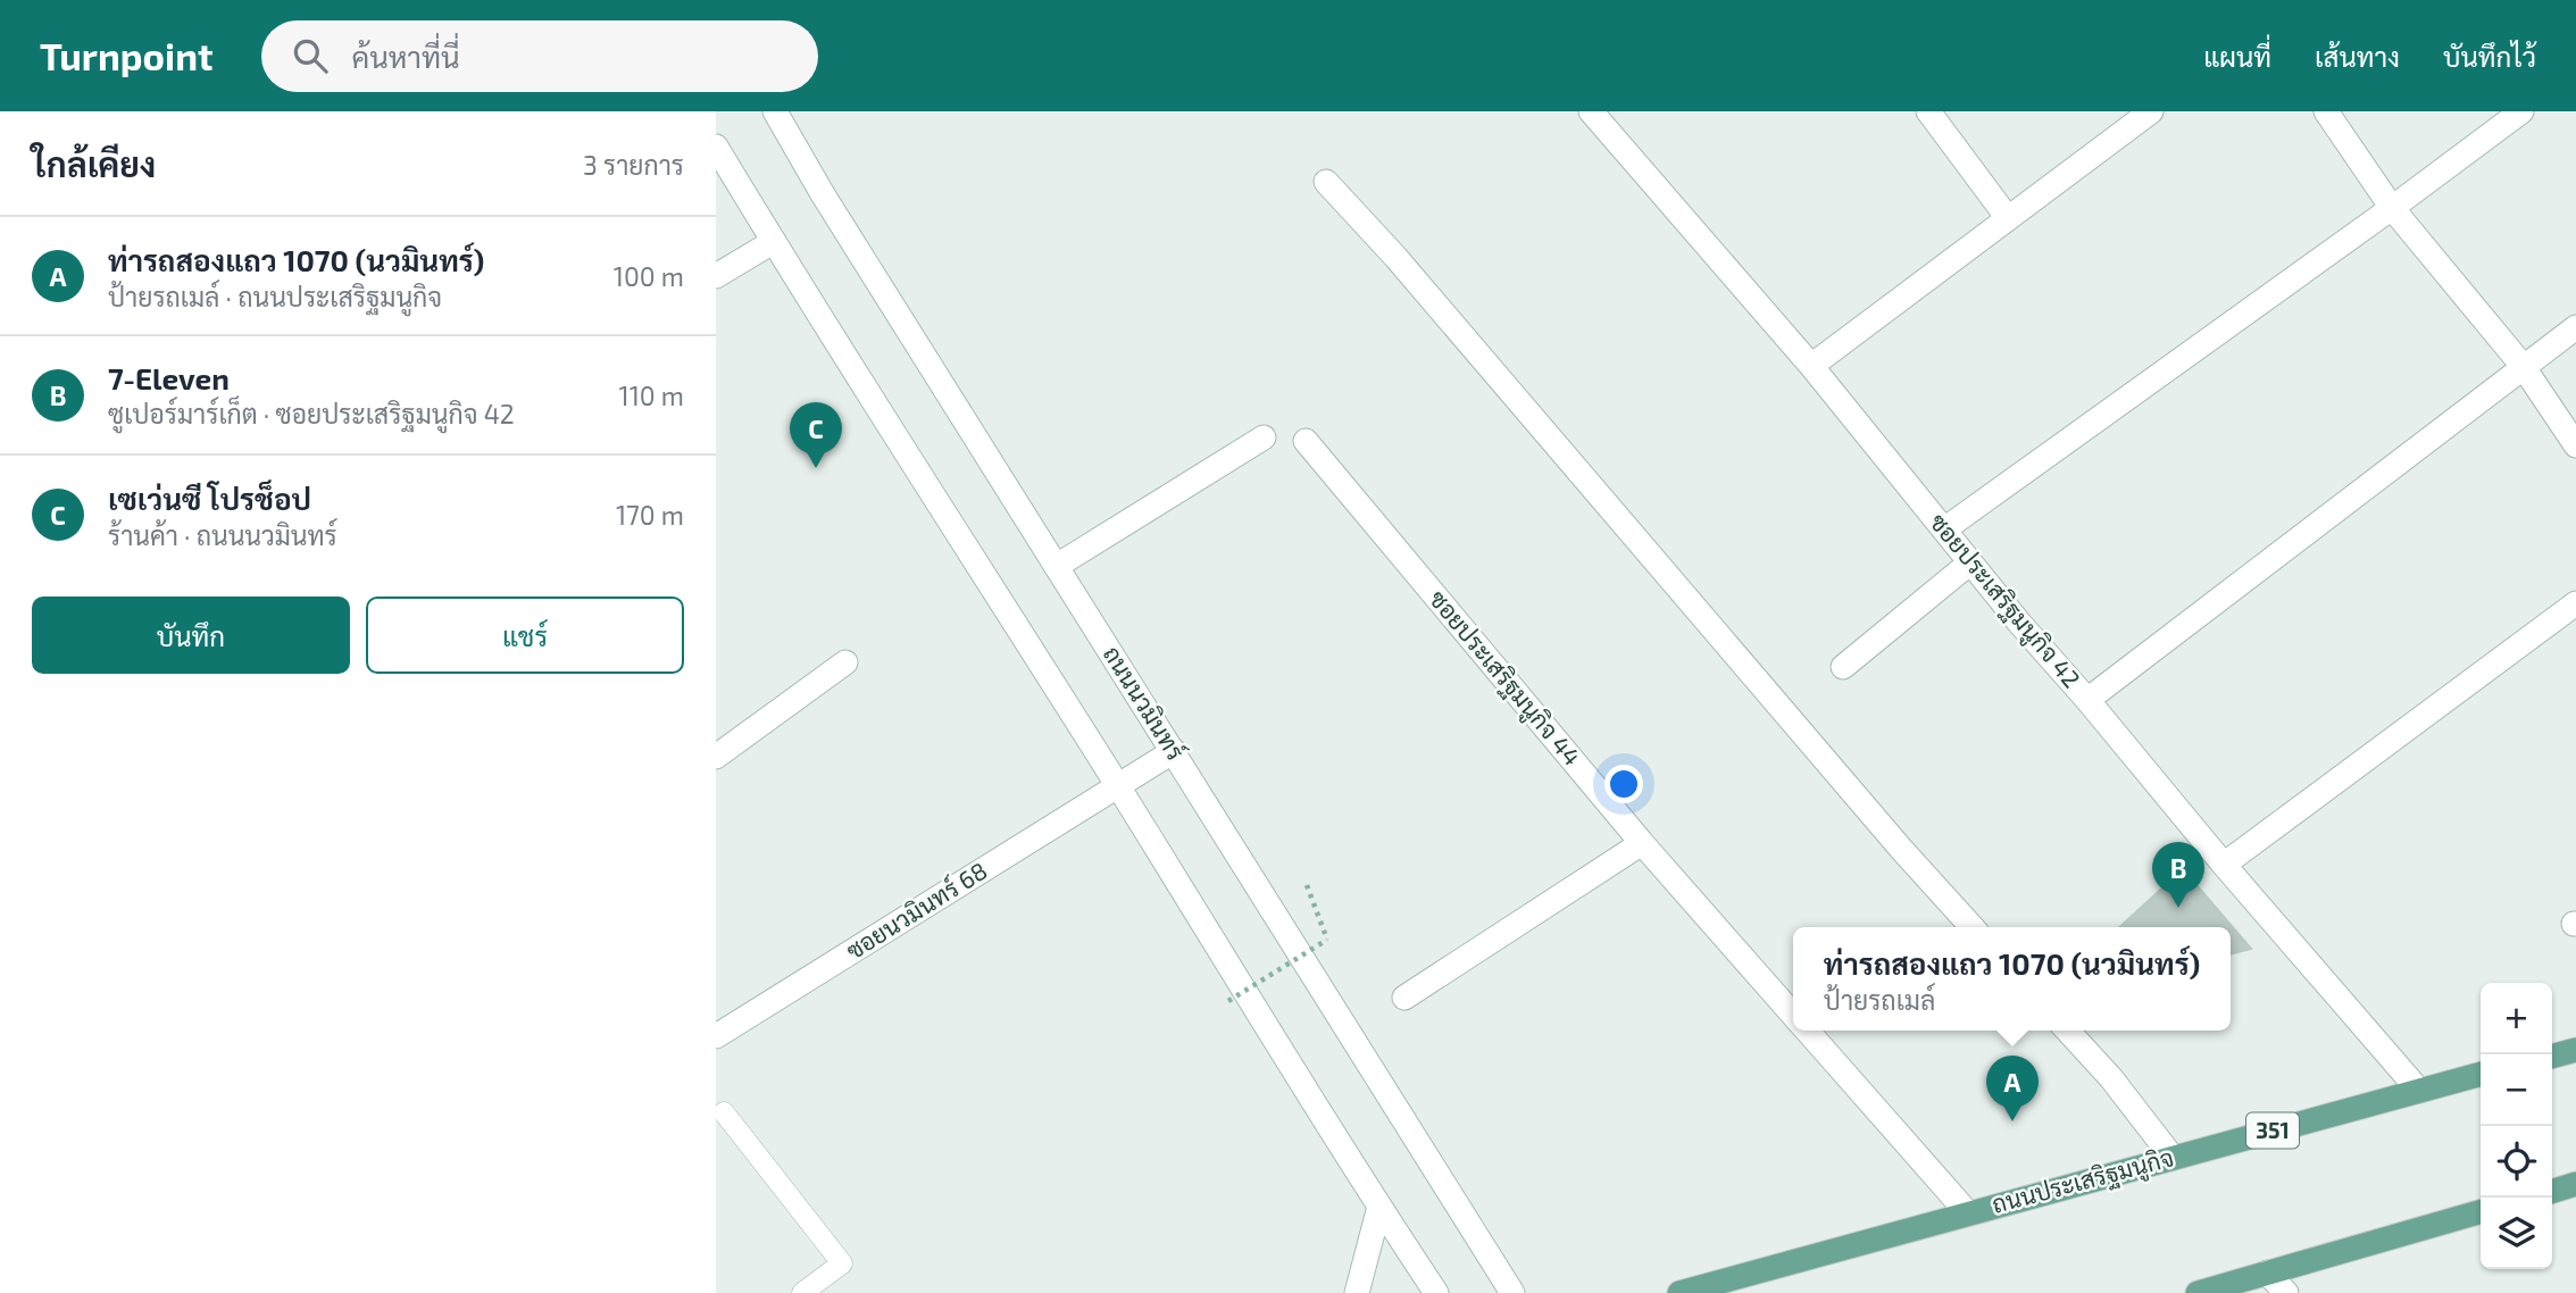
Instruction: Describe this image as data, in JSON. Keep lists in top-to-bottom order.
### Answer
{
  "streets": {
    "main road": ["351", "ถนนประเสริฐมนูกิจ"],
    "street": [
      "ซอยประเสริฐมนูกิจ 42",
      "ซอยประเสริฐมนูกิจ 44",
      "ถนนนวมินทร์",
      "ซอยนวมินทร์ 68"
    ]
  },
  "crossings": [
    ["ซอยประเสริฐมนูกิจ 42", "ถนนประเสริฐมนูกิจ"],
    ["ซอยประเสริฐมนูกิจ 44", "ถนนประเสริฐมนูกิจ"],
    ["ถนนนวมินทร์", "ซอยนวมินทร์ 68"]
  ],
  "page": {
    "header": "Turnpoint",
    "search": "ค้นหาที่นี่",
    "nav": ["แผนที่", "เส้นทาง", "บันทึกไว้"],
    "heading": ["ใกล้เคียง", "3 รายการ"],
    "list": [
      {
        "mark": "A",
        "name": "ท่ารถสองแถว 1070 (นวมินทร์)",
        "note": "ป้ายรถเมล์ · ถนนประเสริฐมนูกิจ",
        "value": "100 m"
      },
      {
        "mark": "B",
        "name": "7-Eleven",
        "note": "ซูเปอร์มาร์เก็ต · ซอยประเสริฐมนูกิจ 42",
        "value": "110 m"
      },
      {
        "mark": "C",
        "name": "เซเว่นซี โปรช็อป",
        "note": "ร้านค้า · ถนนนวมินทร์",
        "value": "170 m"
      }
    ],
    "pins": ["C", "B", "A"],
    "buttons": ["บันทึก", "แชร์"],
    "popup": ["ท่ารถสองแถว 1070 (นวมินทร์)", "ป้ายรถเมล์"],
    "map_buttons": ["+", "−"]
  }
}
